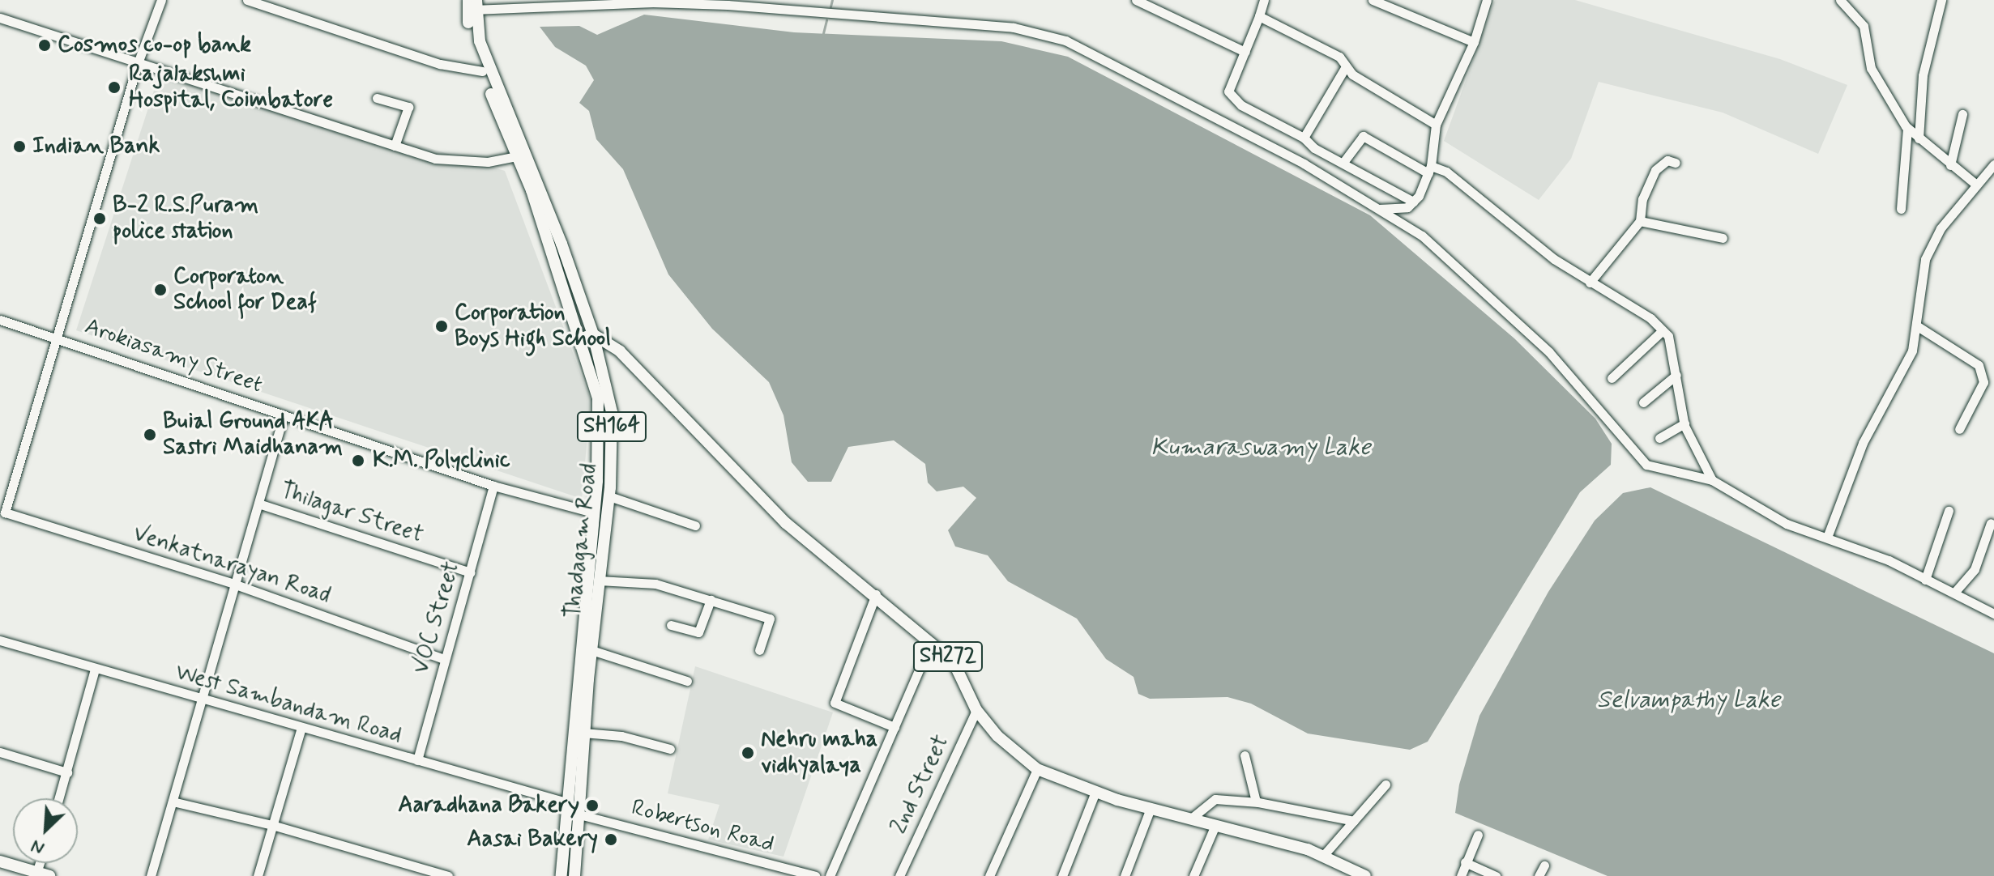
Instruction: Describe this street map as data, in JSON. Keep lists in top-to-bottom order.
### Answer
{
  "streets": {
    "main road": ["SH164", "Thadagam Road", "SH272"],
    "street": [
      "Arokiasamy Street",
      "Thilagar Street",
      "Venkatnarayan Road",
      "VOC Street",
      "West Sambandam Road",
      "2nd Street",
      "Robertson Road"
    ]
  },
  "crossings": [
    ["Arokiasamy Street", "Thadagam Road"],
    ["Arokiasamy Street", "Venkatnarayan Road"],
    ["Arokiasamy Street", "VOC Street"],
    ["Thilagar Street", "VOC Street"],
    ["Thadagam Road", "SH272"],
    ["Thadagam Road", "West Sambandam Road"],
    ["Thadagam Road", "Robertson Road"],
    ["Venkatnarayan Road", "VOC Street"],
    ["VOC Street", "West Sambandam Road"],
    ["SH272", "2nd Street"]
  ],
  "water": ["Kumaraswamy Lake", "Selvampathy Lake"],
  "places": [
    "Cosmos co-op bank",
    "Rajalakshmi Hospital, Coimbatore",
    "Indian Bank",
    "B-2 R.S.Puram police station",
    "Corporaton School for Deaf",
    "Corporation Boys High School",
    "Buial Ground AKA Sastri Maidhanam",
    "K.M. Polyclinic",
    "Nehru maha vidhyalaya",
    "Aaradhana Bakery",
    "Aasai Bakery"
  ],
  "north": "bottom left"
}
